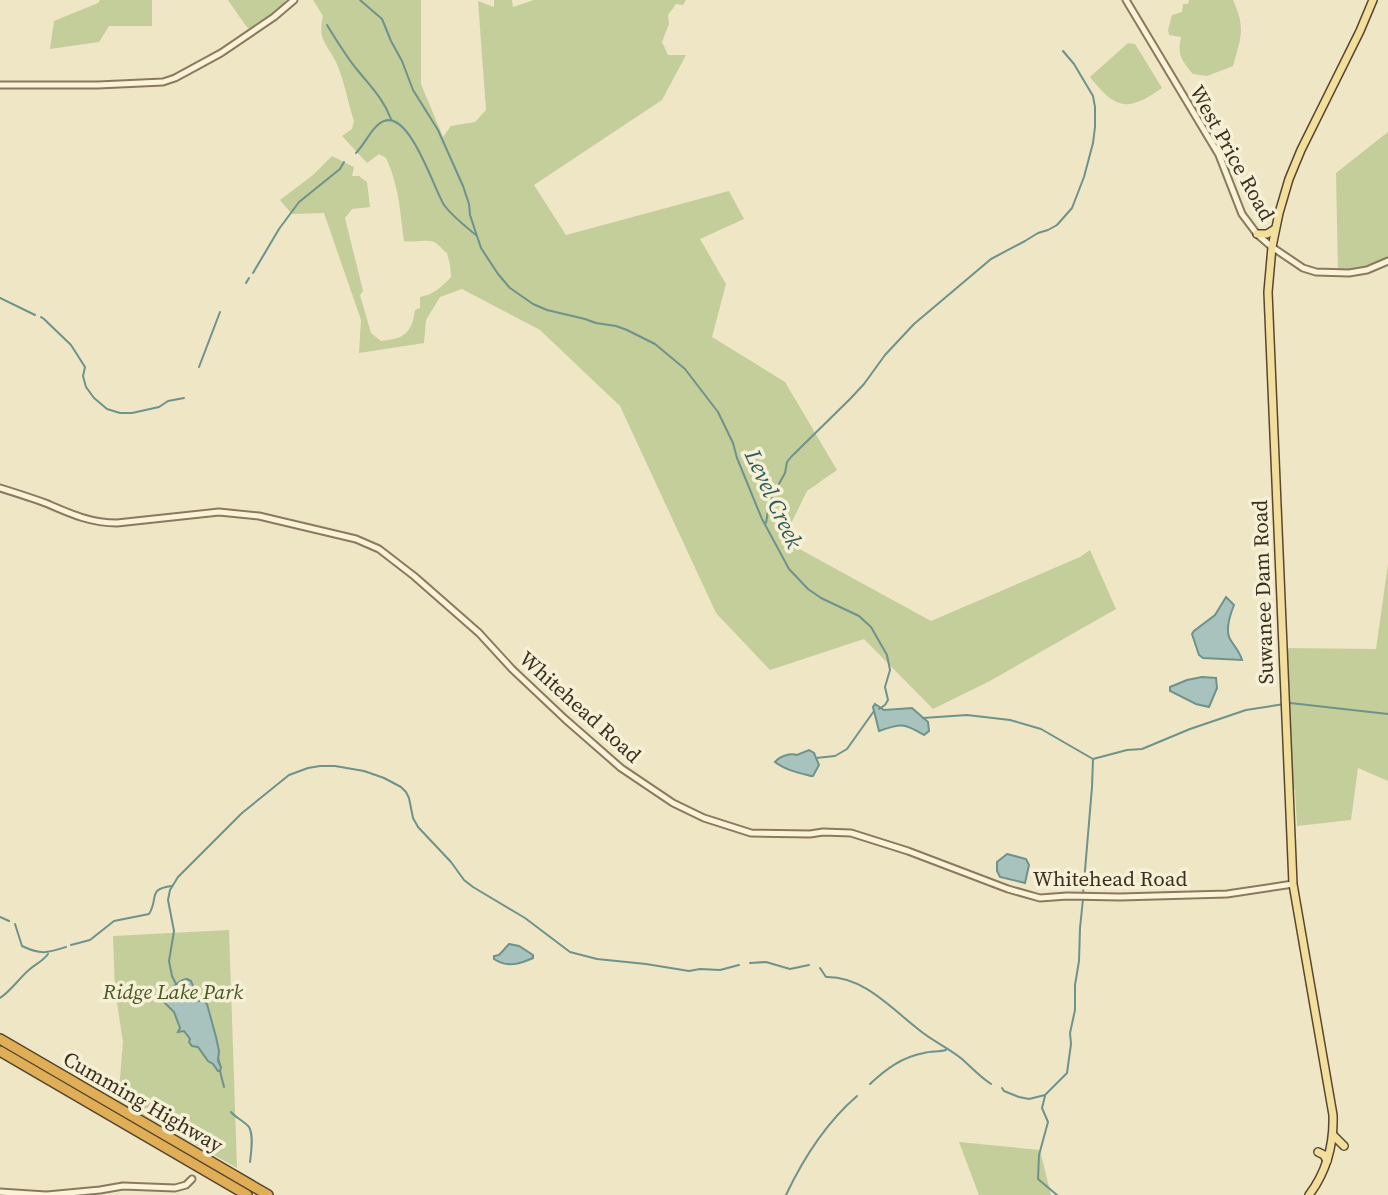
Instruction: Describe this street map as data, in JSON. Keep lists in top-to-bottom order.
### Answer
{
  "streets": {
    "highway": ["Cumming Highway"],
    "main road": ["Suwanee Dam Road"],
    "street": ["West Price Road", "Whitehead Road"]
  },
  "crossings": [
    ["West Price Road", "Suwanee Dam Road"],
    ["Suwanee Dam Road", "Whitehead Road"]
  ],
  "water": ["Level Creek"],
  "parks": ["Ridge Lake Park"]
}
